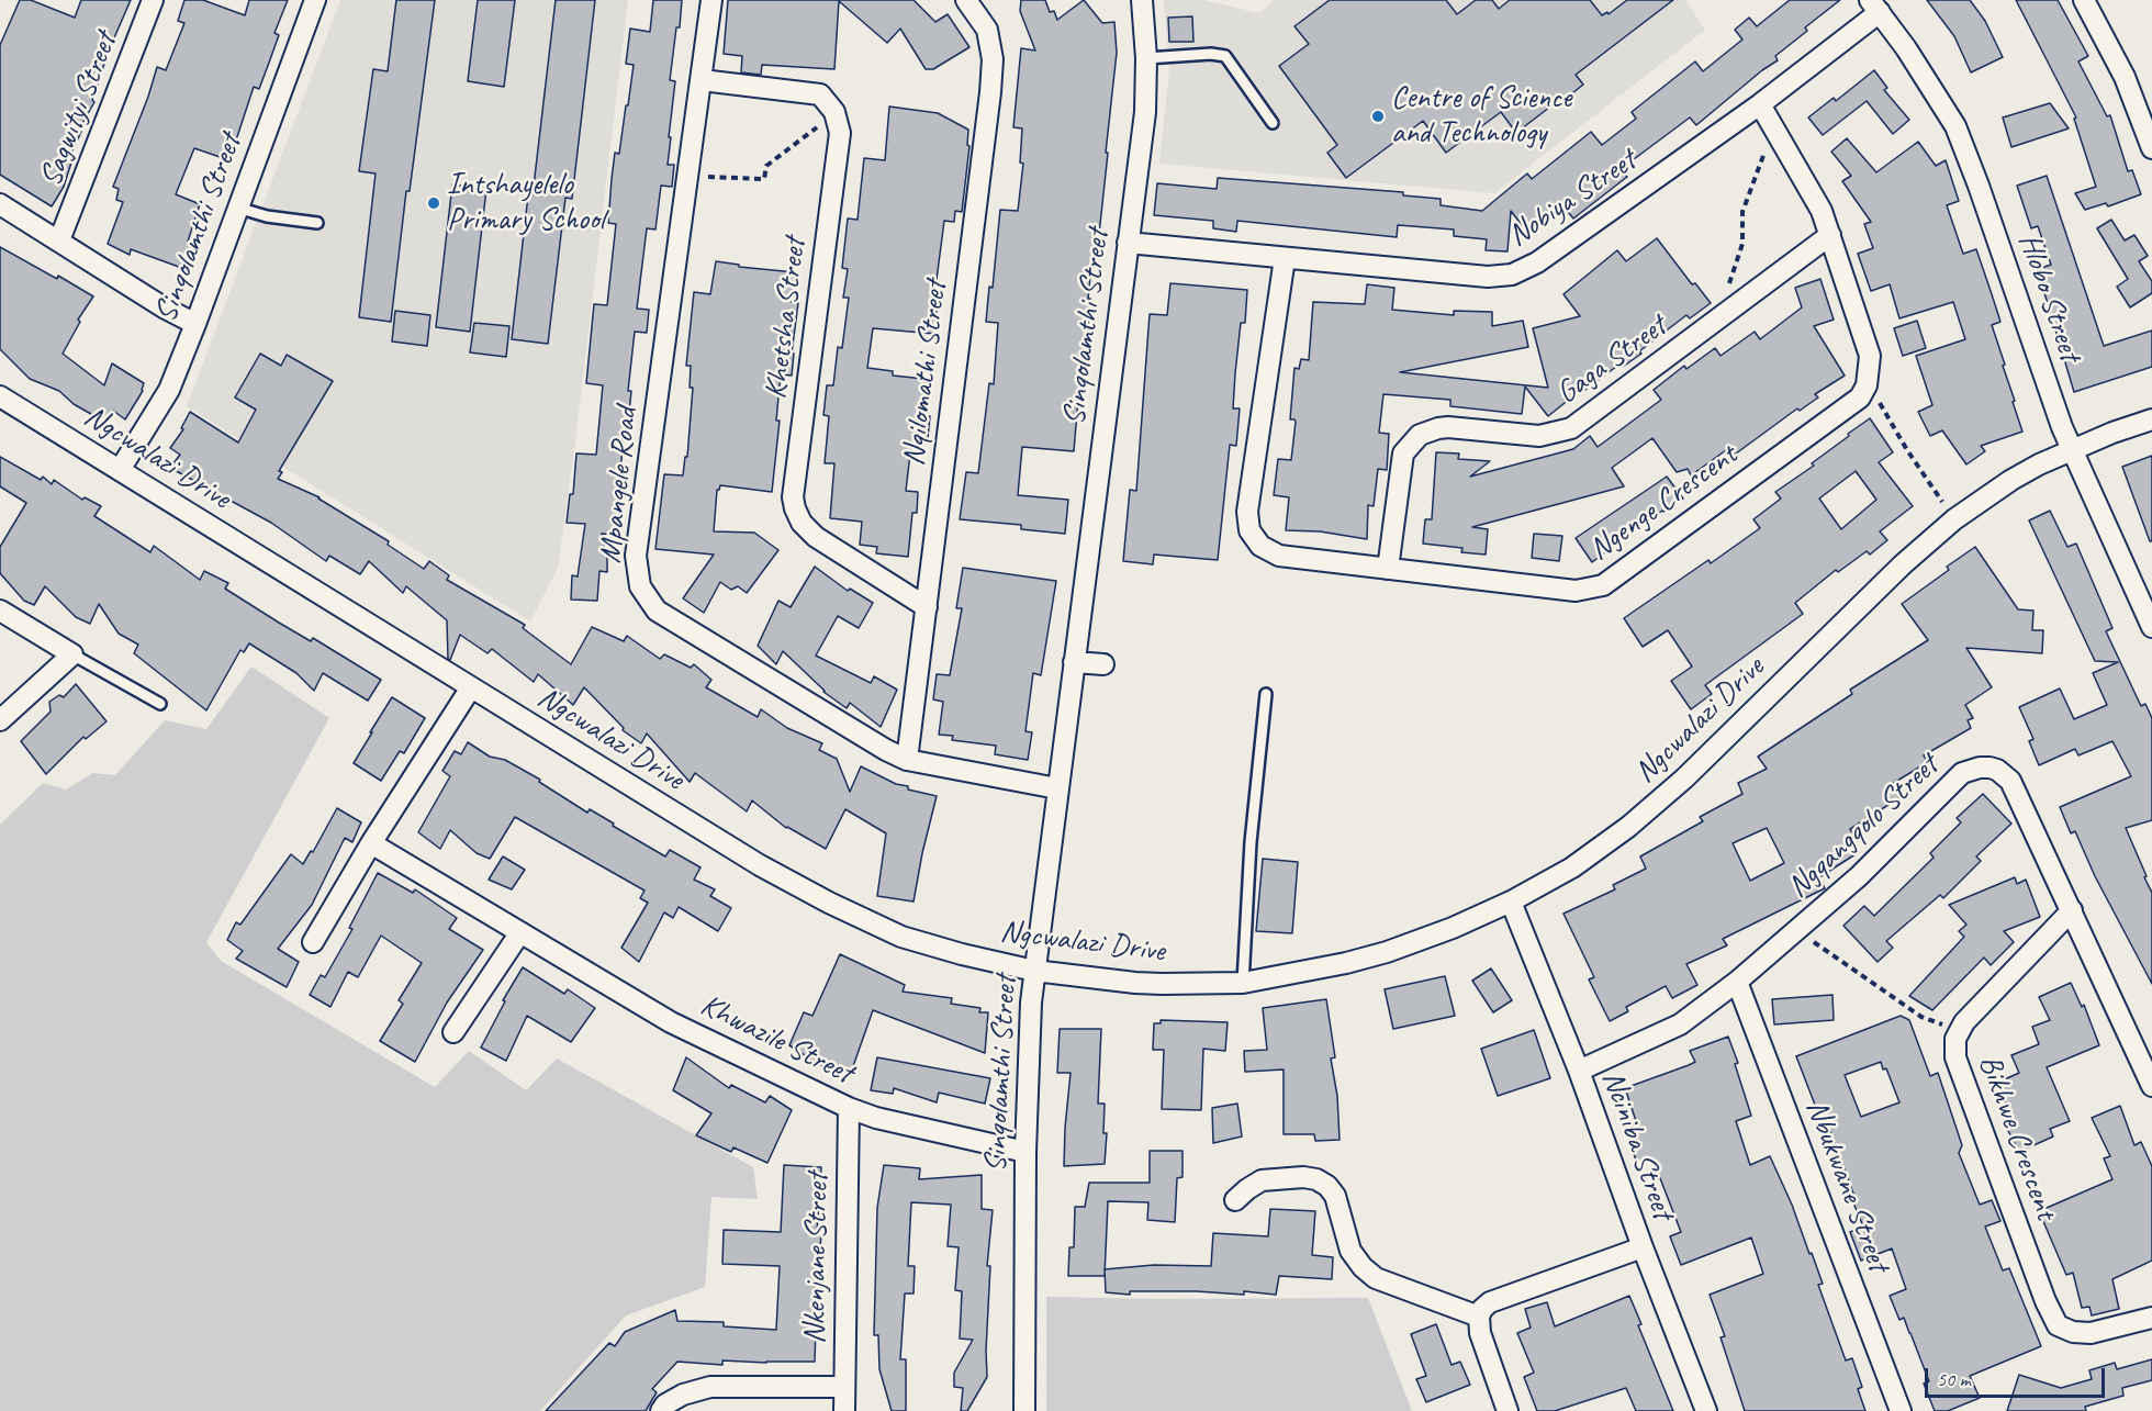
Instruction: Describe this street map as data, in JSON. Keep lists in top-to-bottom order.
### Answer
{
  "streets": {
    "street": [
      "Sagwityi Street",
      "Nobiya Street",
      "Sinqolamthi Street",
      "Hlobo Street",
      "Khetsha Street",
      "Gaga Street",
      "Nqilomathi Street",
      "Ngcwalazi Drive",
      "Mpangele Road",
      "Ngenge Crescent",
      "Ngqangqolo Street",
      "Khwazile Street",
      "Bikhwe Crescent",
      "Nciniba Street",
      "Nbukwane Street",
      "Nkenjane Street"
    ]
  },
  "crossings": [
    ["Nobiya Street", "Sinqolamthi Street"],
    ["Nobiya Street", "Hlobo Street"],
    ["Nobiya Street", "Ngenge Crescent"],
    ["Sinqolamthi Street", "Ngcwalazi Drive"],
    ["Sinqolamthi Street", "Mpangele Road"],
    ["Sinqolamthi Street", "Khwazile Street"],
    ["Hlobo Street", "Ngcwalazi Drive"],
    ["Khetsha Street", "Nqilomathi Street"],
    ["Gaga Street", "Ngenge Crescent"],
    ["Nqilomathi Street", "Mpangele Road"],
    ["Ngcwalazi Drive", "Nciniba Street"],
    ["Ngqangqolo Street", "Bikhwe Crescent"],
    ["Ngqangqolo Street", "Nciniba Street"],
    ["Ngqangqolo Street", "Nbukwane Street"],
    ["Khwazile Street", "Nkenjane Street"]
  ],
  "places": ["Centre of Science and Technology", "Intshayelelo Primary School"],
  "scale_bar": "50 m"
}
